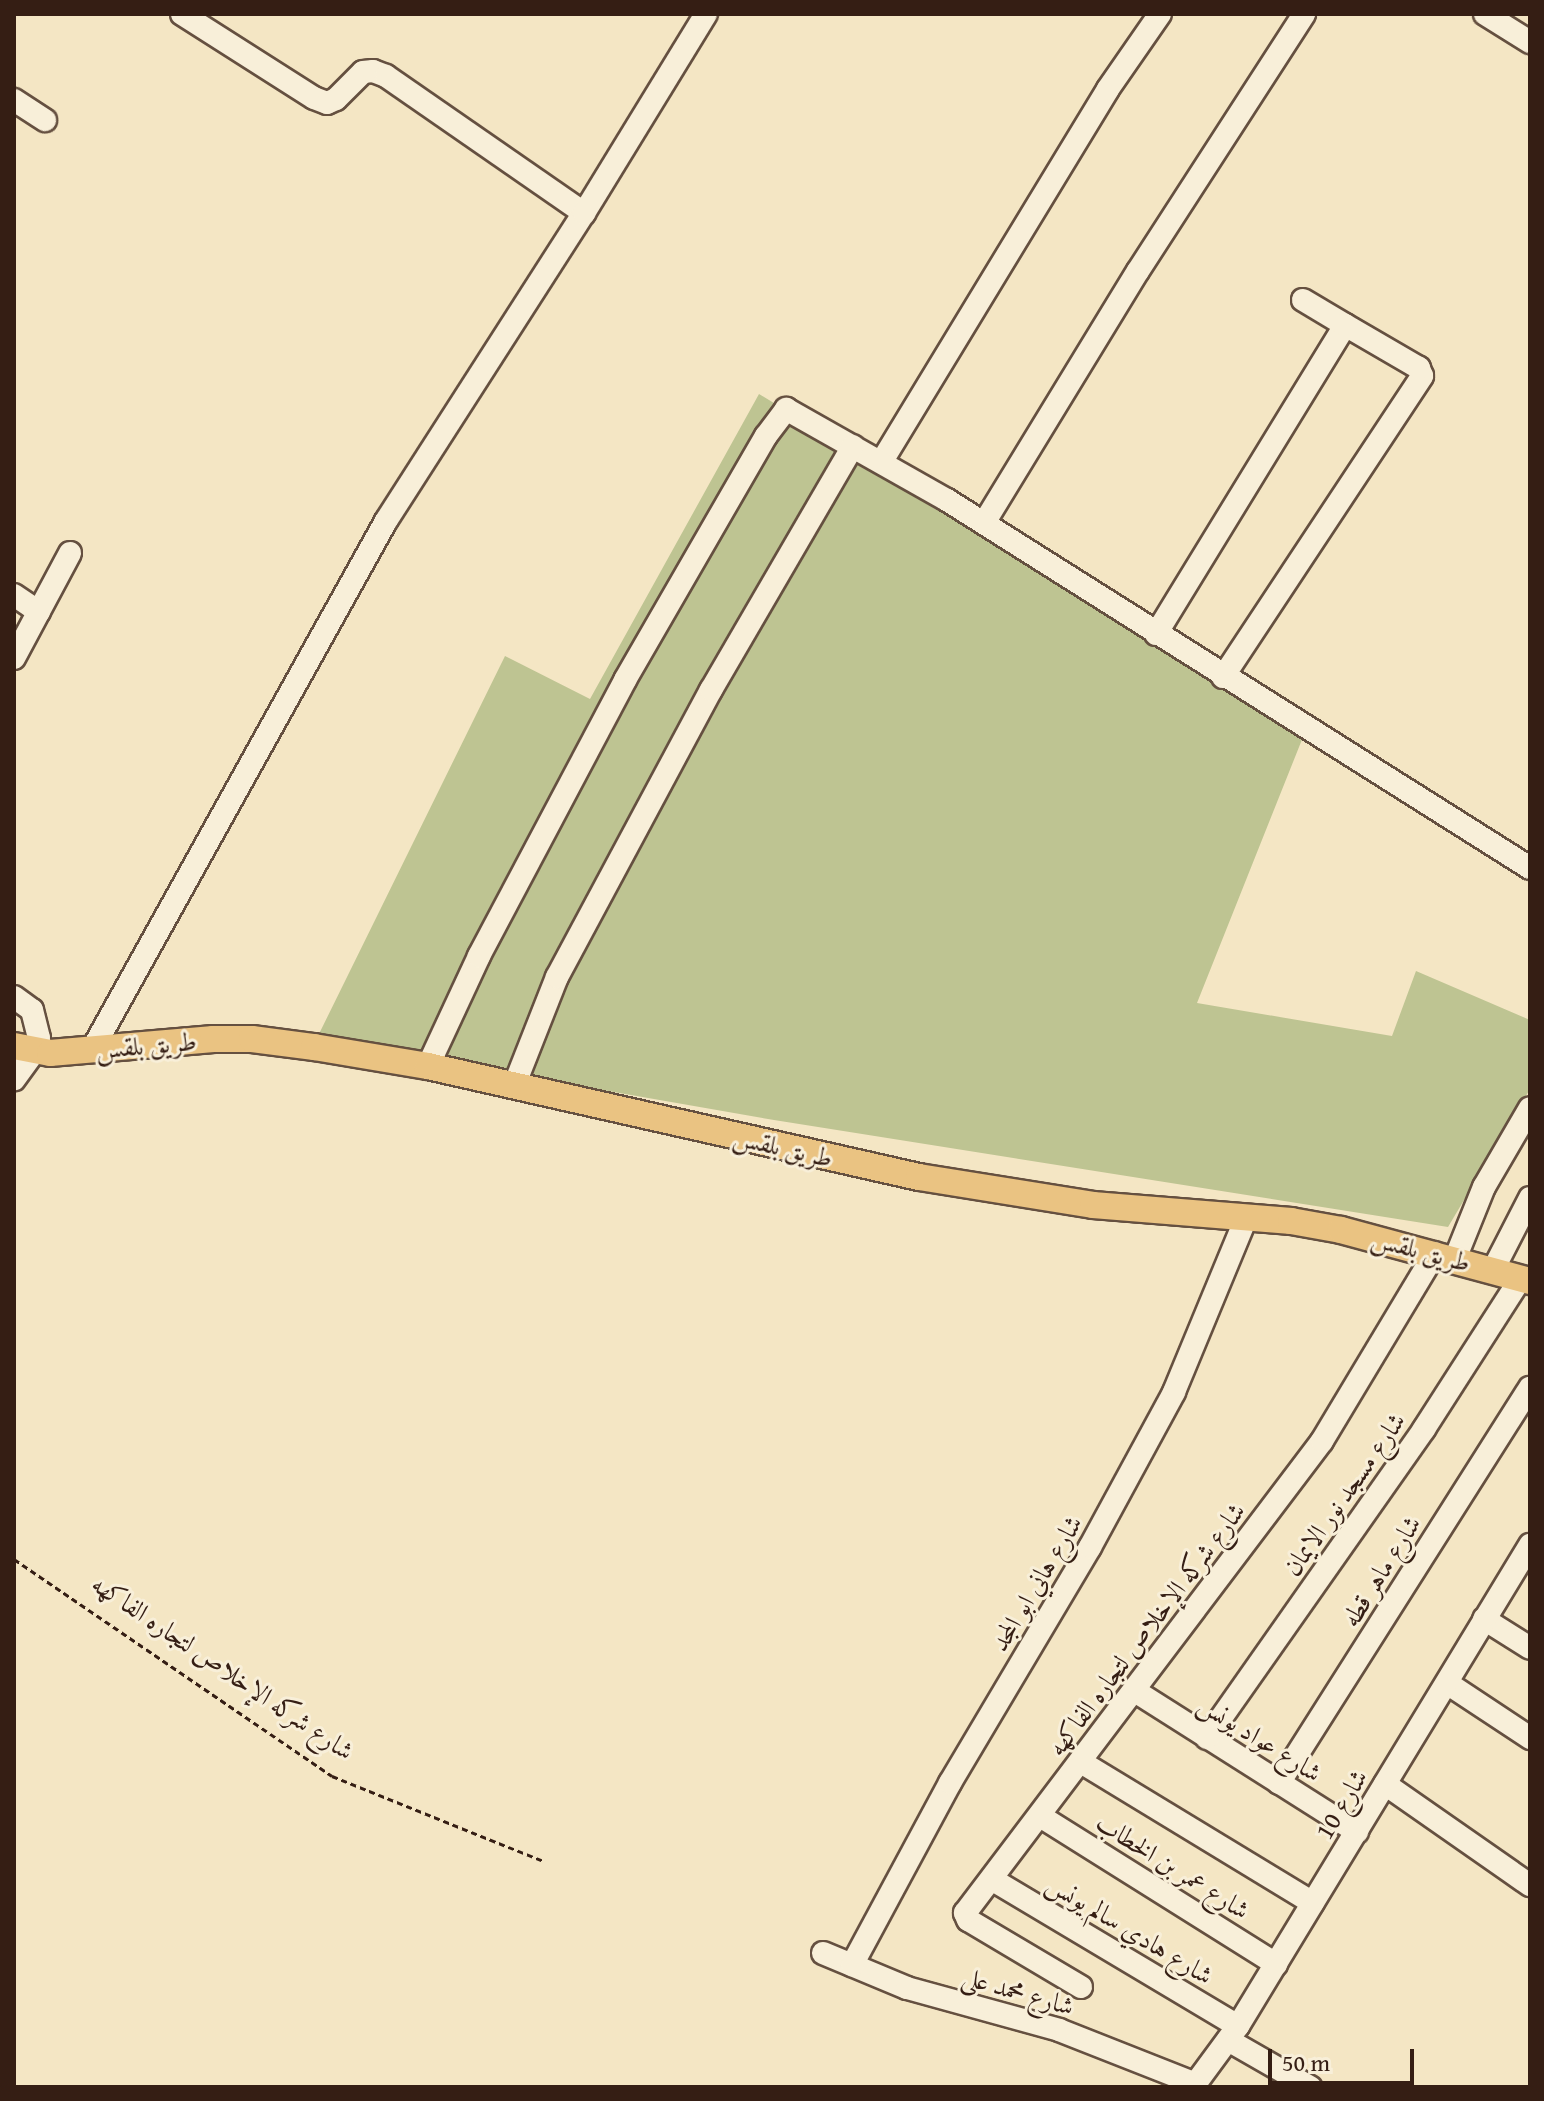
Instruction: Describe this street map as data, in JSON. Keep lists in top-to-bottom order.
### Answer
{
  "streets": {
    "main road": ["طريق بلقس"],
    "street": [
      "شارع مسجد نور الايمان",
      "شارع ماهر قطه",
      "شارع هاني ابو المجد",
      "شارع شركه الإخلاص لتجاره الفاكهه",
      "شارع عواد يونس",
      "شارع 10",
      "شارع عمر بن الخطاب",
      "شارع هادي سالم يونس",
      "شارع محمد على"
    ]
  },
  "crossings": [
    ["طريق بلقس", "شارع مسجد نور الايمان"],
    ["طريق بلقس", "شارع هاني ابو المجد"],
    ["طريق بلقس", "شارع شركه الإخلاص لتجاره الفاكهه"],
    ["شارع مسجد نور الايمان", "شارع عواد يونس"],
    ["شارع ماهر قطه", "شارع عواد يونس"],
    ["شارع هاني ابو المجد", "شارع محمد على"],
    ["شارع شركه الإخلاص لتجاره الفاكهه", "شارع عواد يونس"],
    ["شارع شركه الإخلاص لتجاره الفاكهه", "شارع عمر بن الخطاب"],
    ["شارع شركه الإخلاص لتجاره الفاكهه", "شارع هادي سالم يونس"],
    ["شارع عواد يونس", "شارع 10"],
    ["شارع 10", "شارع عمر بن الخطاب"],
    ["شارع 10", "شارع هادي سالم يونس"],
    ["شارع 10", "شارع محمد على"]
  ],
  "scale_bar": "50 m"
}
